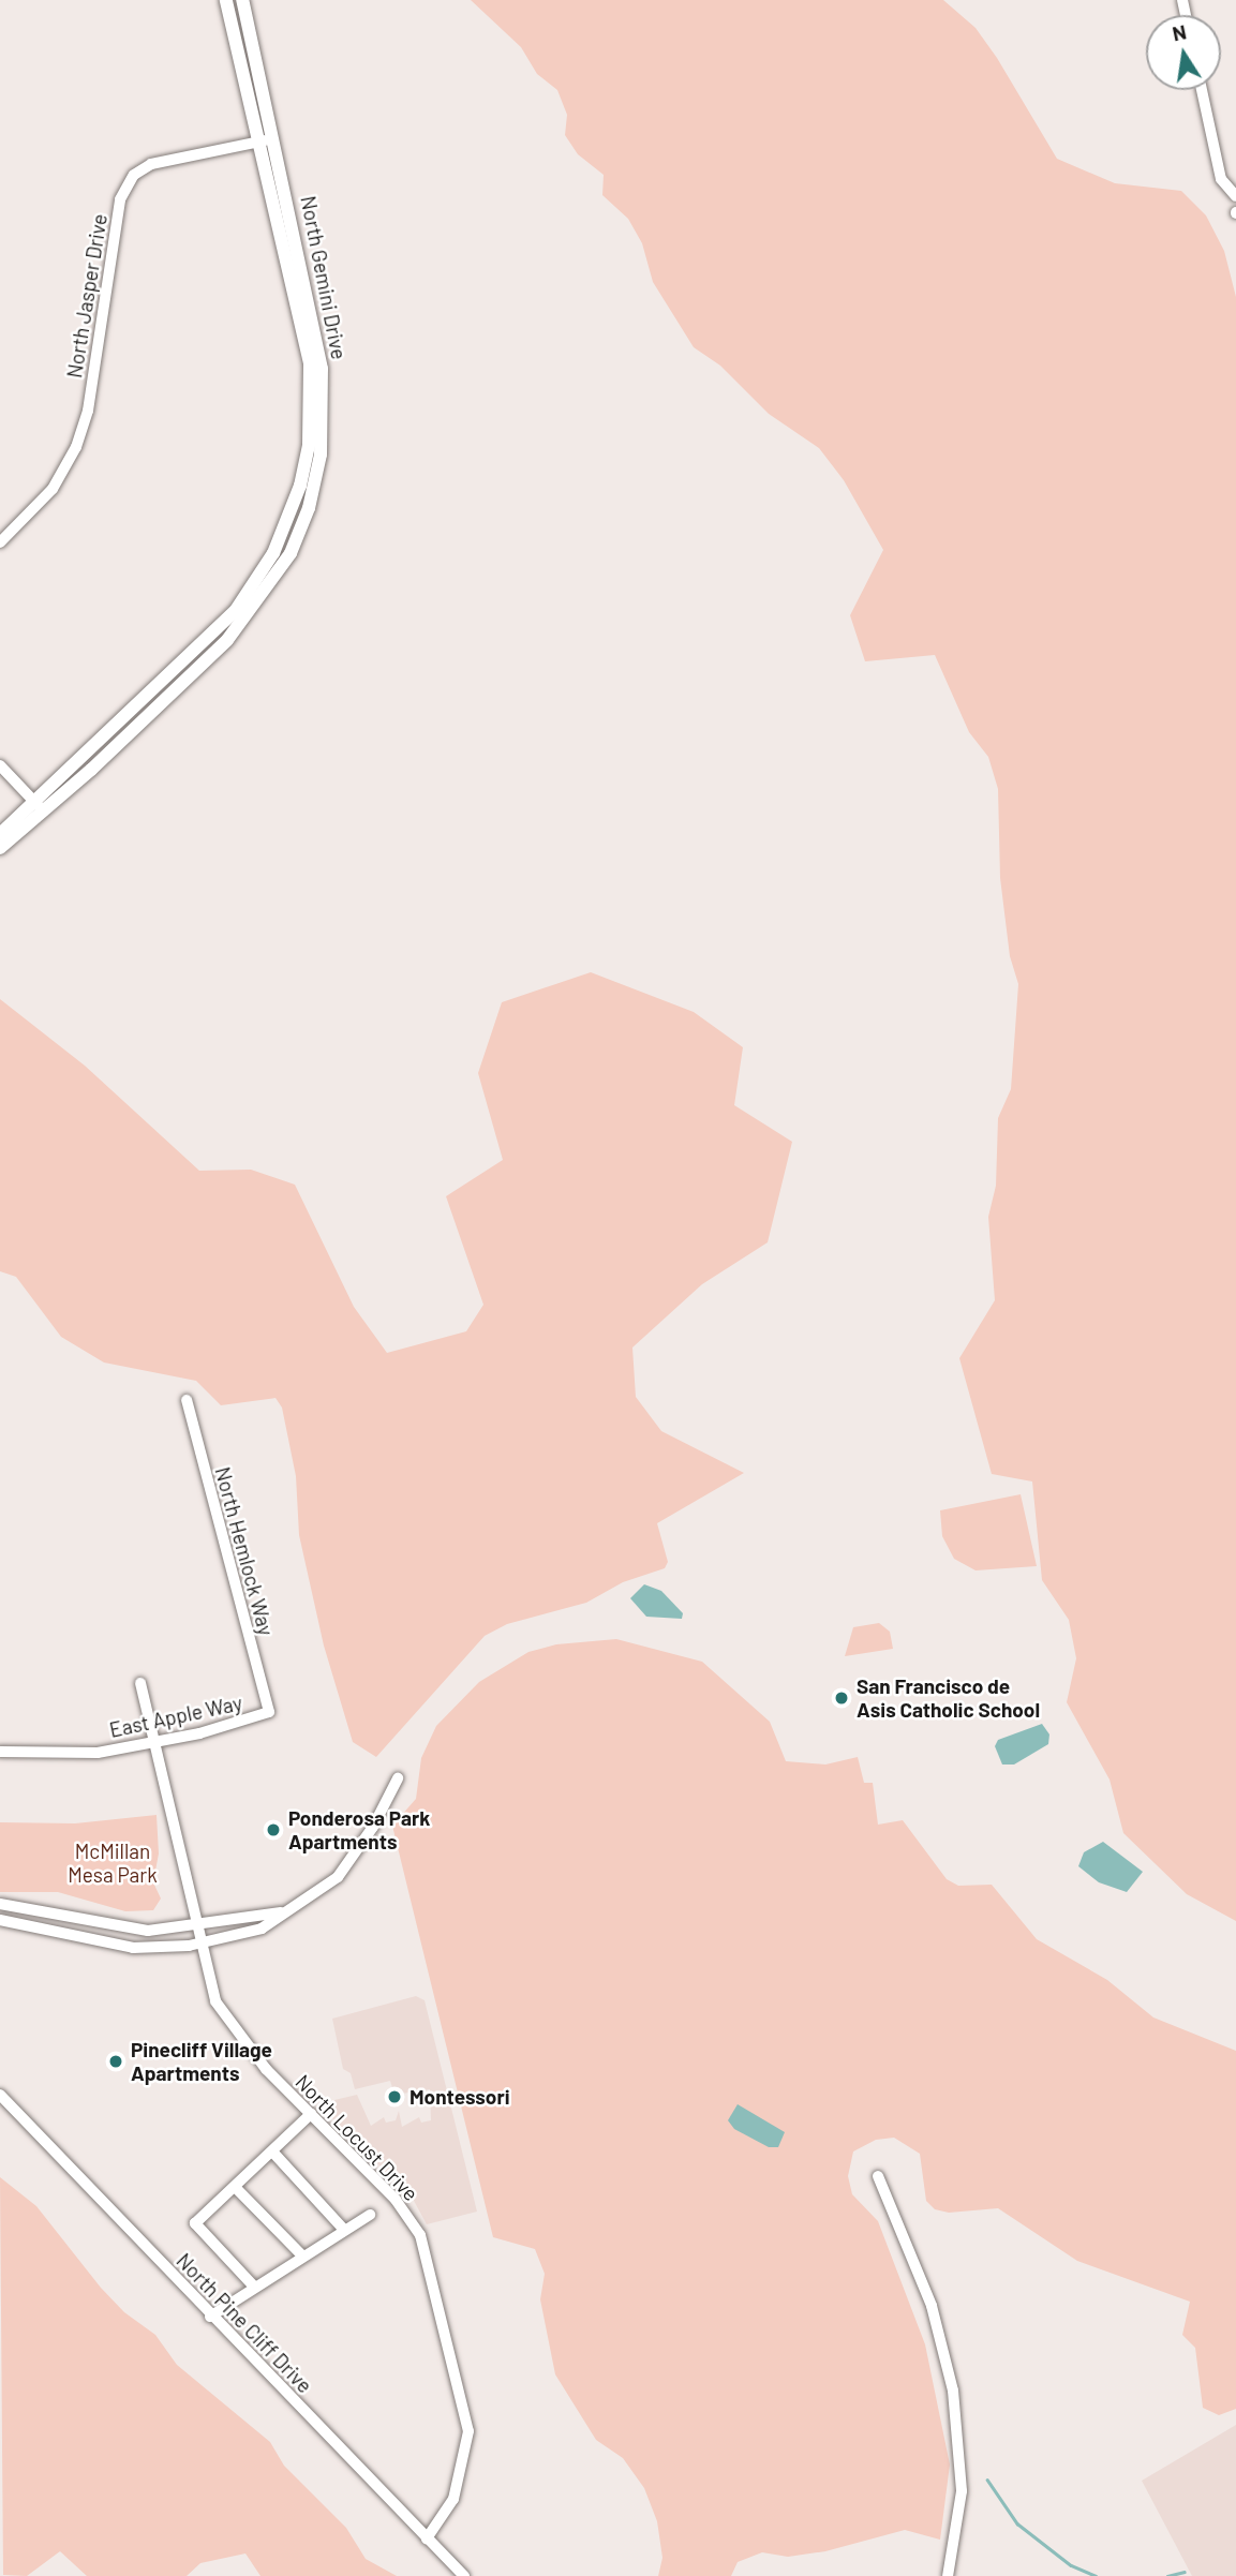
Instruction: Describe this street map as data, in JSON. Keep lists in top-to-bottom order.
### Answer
{
  "streets": {
    "street": [
      "North Gemini Drive",
      "North Jasper Drive",
      "North Hemlock Way",
      "East Apple Way",
      "North Locust Drive",
      "North Pine Cliff Drive"
    ]
  },
  "crossings": [
    ["North Gemini Drive", "North Jasper Drive"],
    ["North Hemlock Way", "East Apple Way"],
    ["East Apple Way", "North Locust Drive"],
    ["North Locust Drive", "North Pine Cliff Drive"]
  ],
  "parks": ["McMillan Mesa Park"],
  "places": [
    "San Francisco de Asis Catholic School",
    "Ponderosa Park Apartments",
    "Pinecliff Village Apartments",
    "Montessori"
  ],
  "north": "top"
}
